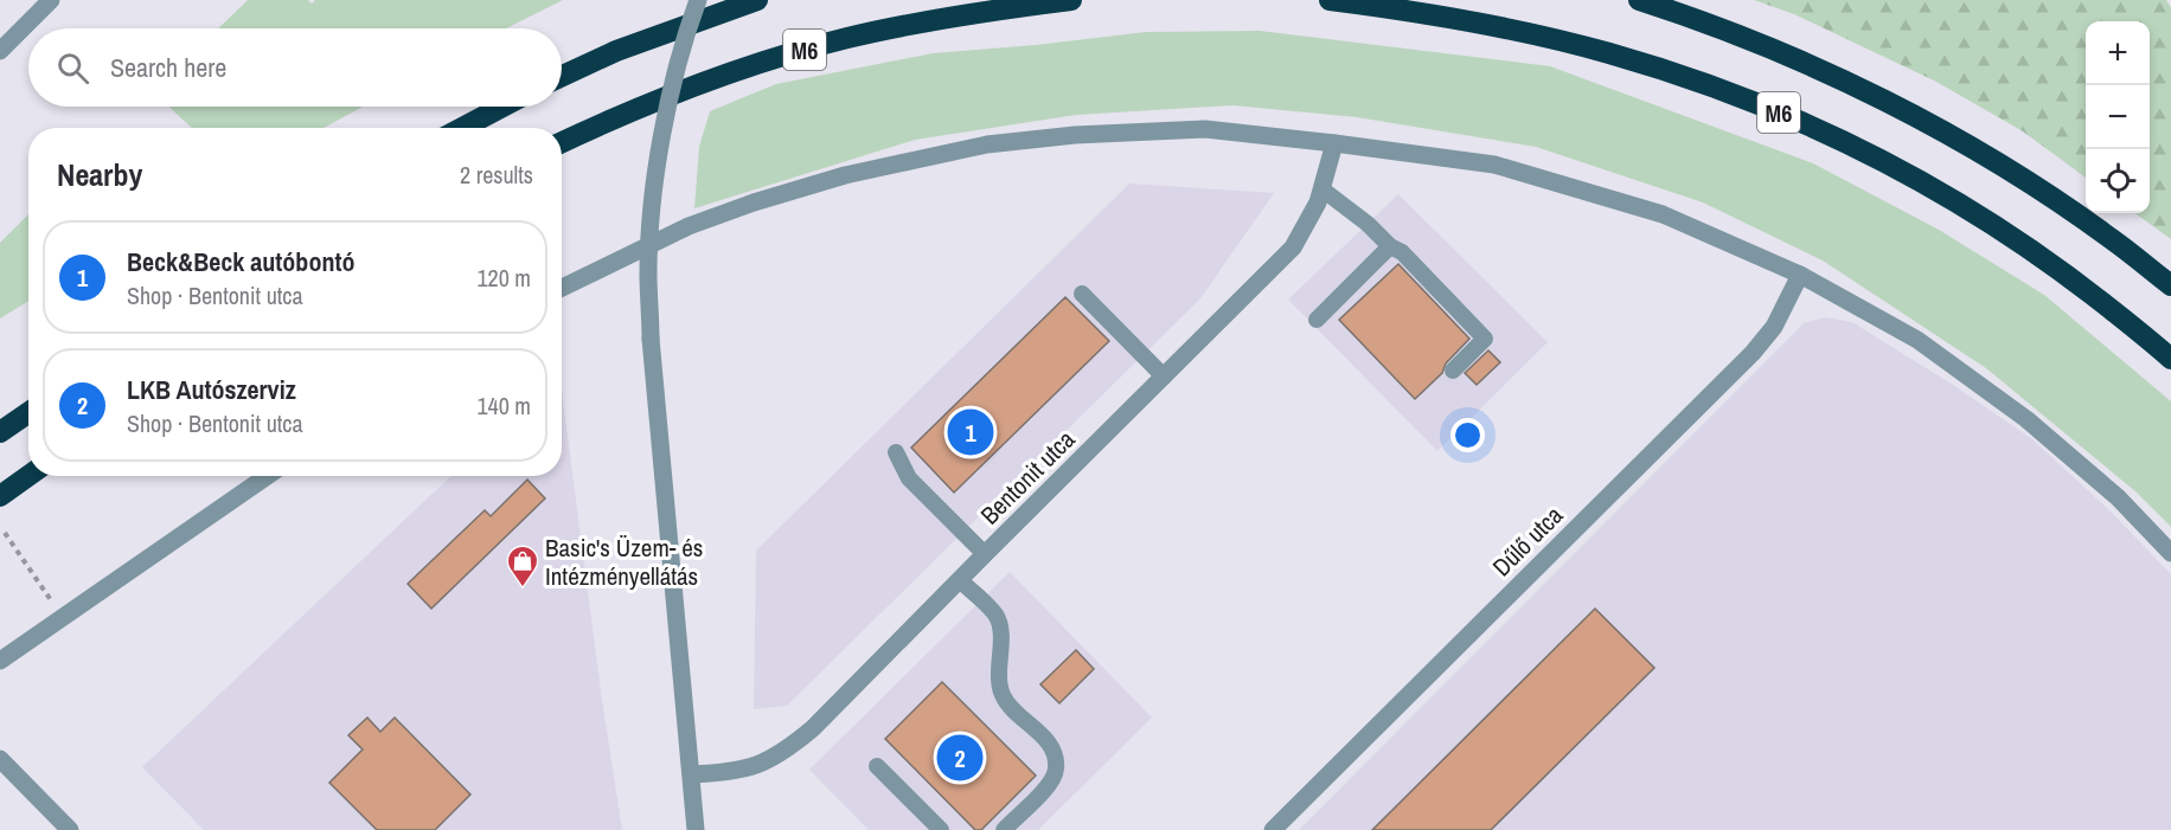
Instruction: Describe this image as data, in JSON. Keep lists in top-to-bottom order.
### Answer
{
  "streets": {
    "highway": ["M6"],
    "street": ["Bentonit utca", "Dűlő utca"]
  },
  "places": {
    "shop": ["Basic's Üzem- és Intézményellátás"]
  },
  "page": {
    "map_buttons": ["+", "−"],
    "search": "Search here",
    "heading": ["Nearby", "2 results"],
    "list": [
      {
        "mark": "1",
        "name": "Beck&Beck autóbontó",
        "note": "Shop · Bentonit utca",
        "value": "120 m"
      },
      {
        "mark": "2",
        "name": "LKB Autószerviz",
        "note": "Shop · Bentonit utca",
        "value": "140 m"
      }
    ],
    "pins": ["1", "2"]
  }
}
